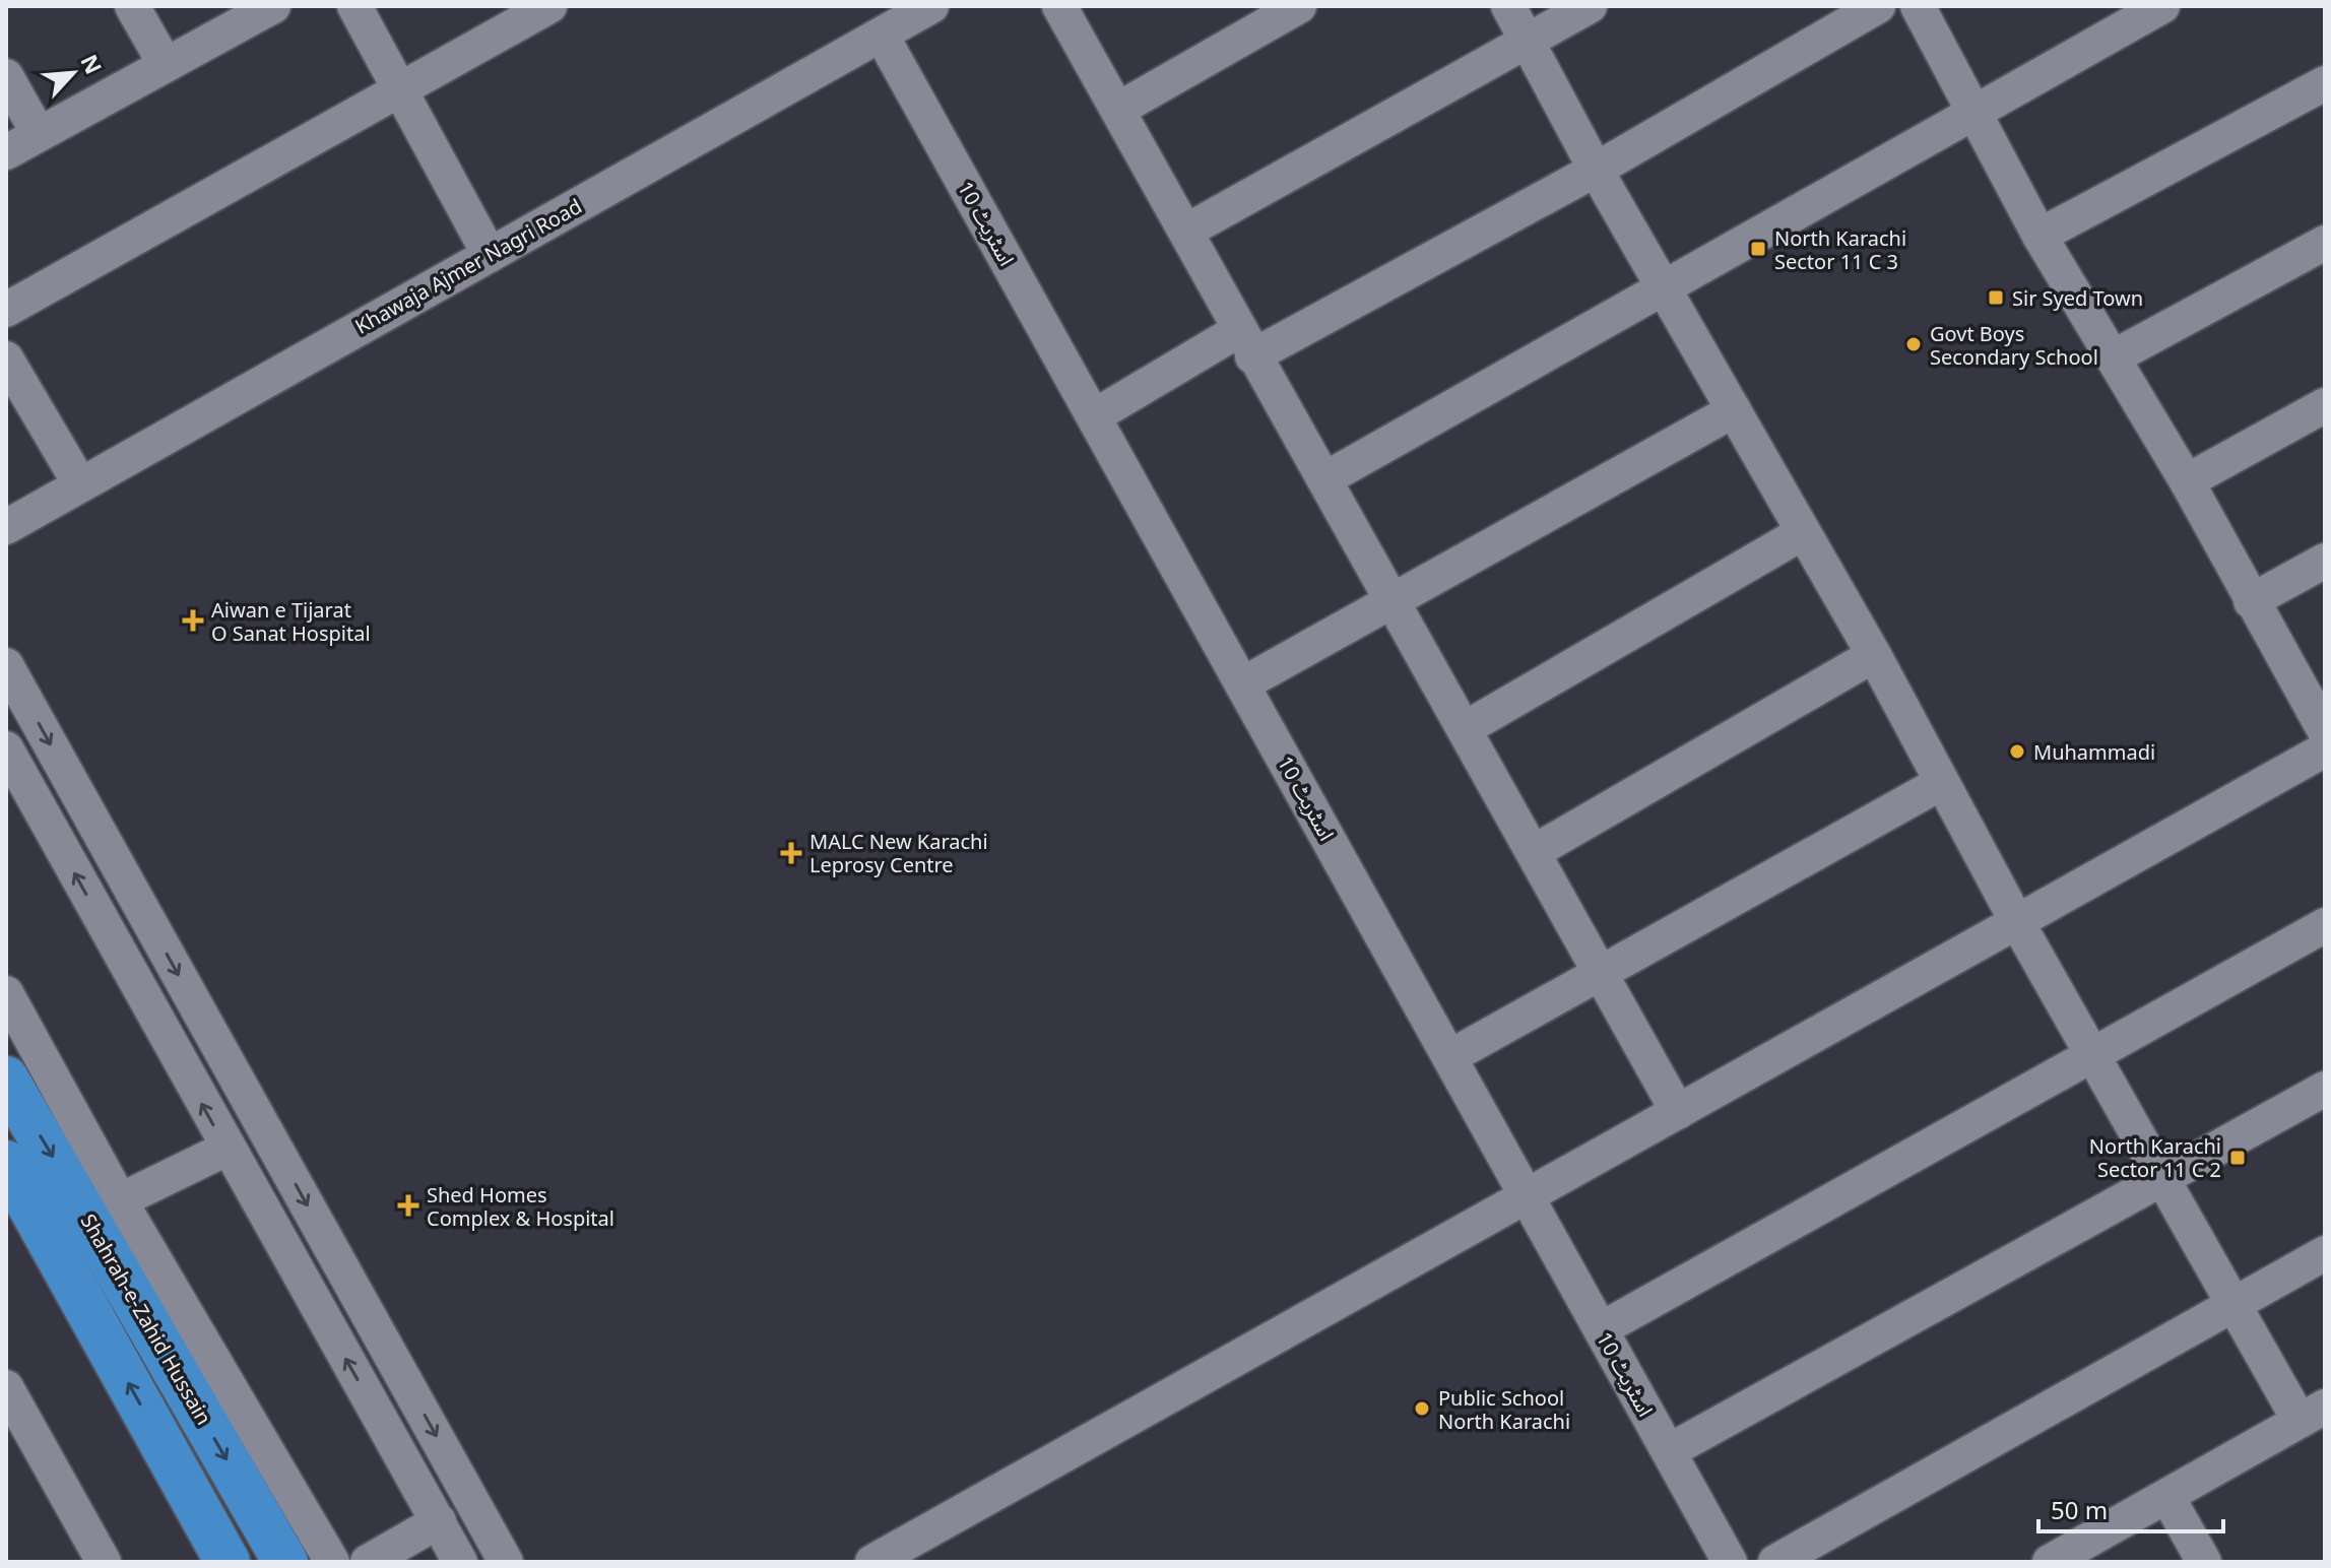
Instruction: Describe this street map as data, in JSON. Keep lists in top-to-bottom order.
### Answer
{
  "streets": {
    "main road": ["Shahrah-e-Zahid Hussain"],
    "street": ["اسٹریٹ 10", "Khawaja Ajmer Nagri Road"]
  },
  "crossings": [
    ["اسٹریٹ 10", "Khawaja Ajmer Nagri Road"]
  ],
  "places": {
    "transit": ["North Karachi Sector 11 C 3", "Sir Syed Town", "North Karachi Sector 11 C 2"],
    "other": ["Govt Boys Secondary School", "Muhammadi", "Public School North Karachi"],
    "health": ["Aiwan e Tijarat O Sanat Hospital", "MALC New Karachi Leprosy Centre", "Shed Homes Complex & Hospital"]
  },
  "scale_bar": "50 m",
  "north": "top right"
}
